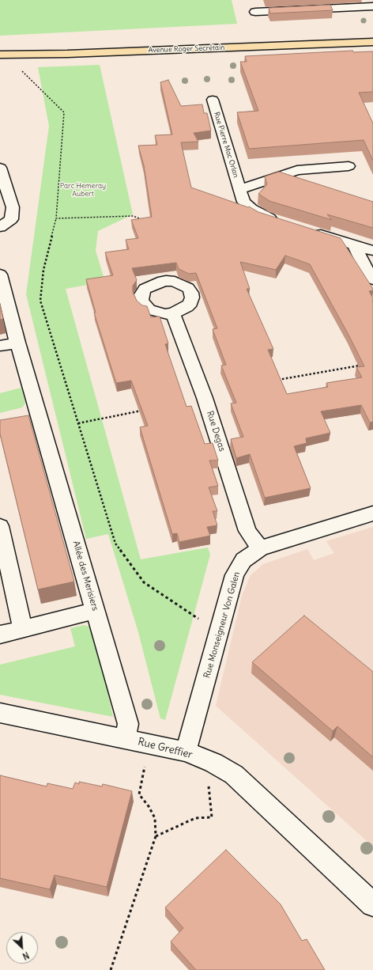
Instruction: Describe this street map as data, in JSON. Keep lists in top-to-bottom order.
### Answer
{
  "streets": {
    "main road": ["Avenue Roger Secrétain"],
    "street": [
      "Rue Pierre Mac Orlan",
      "Rue Degas",
      "Allée des Merisiers",
      "Rue Monseigneur Von Galen",
      "Rue Greffier"
    ]
  },
  "crossings": [
    ["Rue Degas", "Rue Monseigneur Von Galen"],
    ["Allée des Merisiers", "Rue Greffier"],
    ["Rue Monseigneur Von Galen", "Rue Greffier"]
  ],
  "parks": ["Parc Hemeray Aubert"],
  "north": "bottom right"
}
